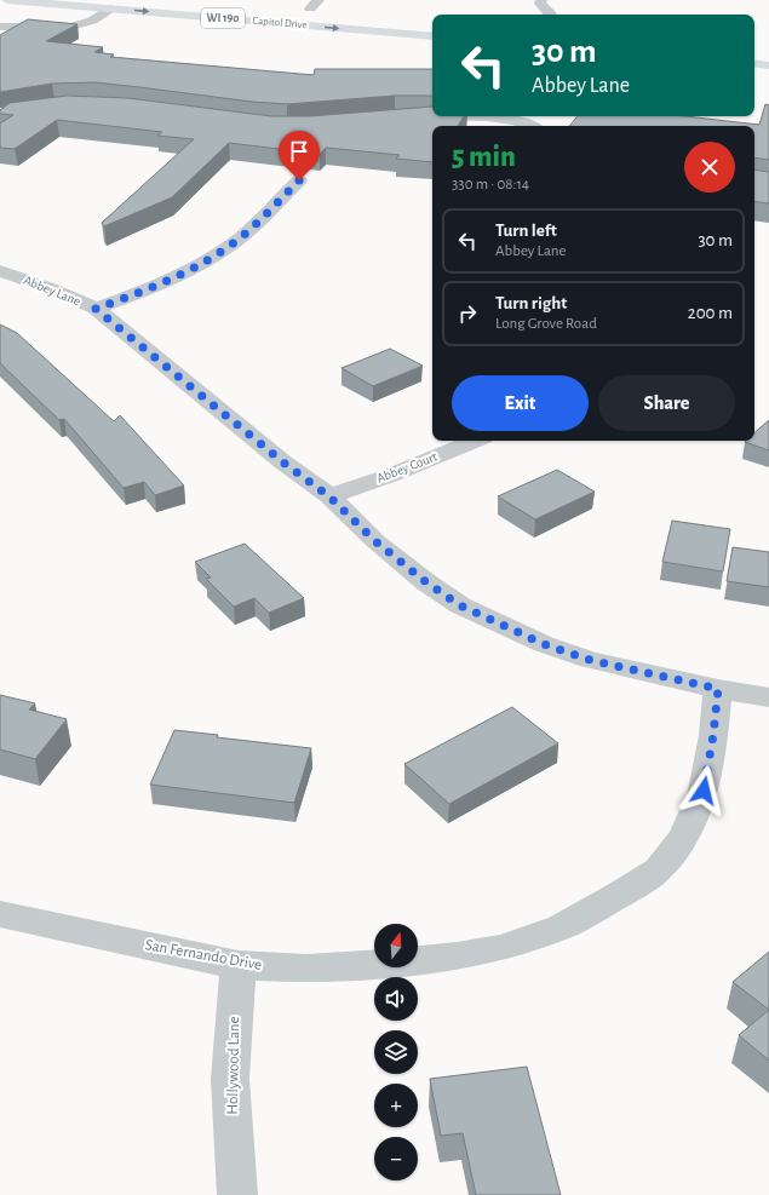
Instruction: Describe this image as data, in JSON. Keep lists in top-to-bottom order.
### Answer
{
  "streets": {
    "main road": ["WI 190", "Capitol Drive"],
    "street": [
      "Abbey Lane",
      "Abbey Court",
      "San Fernando Drive",
      "Hollywood Lane"
    ]
  },
  "crossings": [
    ["Abbey Lane", "Abbey Court"],
    ["Abbey Lane", "San Fernando Drive"],
    ["San Fernando Drive", "Hollywood Lane"]
  ],
  "one_way": ["Capitol Drive"],
  "north": "top",
  "page": {
    "turn": ["30 m", "Abbey Lane"],
    "heading": ["5 min", "330 m · 08:14"],
    "list": [
      {
        "name": "Turn left",
        "note": "Abbey Lane",
        "value": "30 m"
      },
      {
        "name": "Turn right",
        "note": "Long Grove Road",
        "value": "200 m"
      }
    ],
    "buttons": ["Exit", "Share"],
    "map_buttons": ["+", "−"]
  }
}
